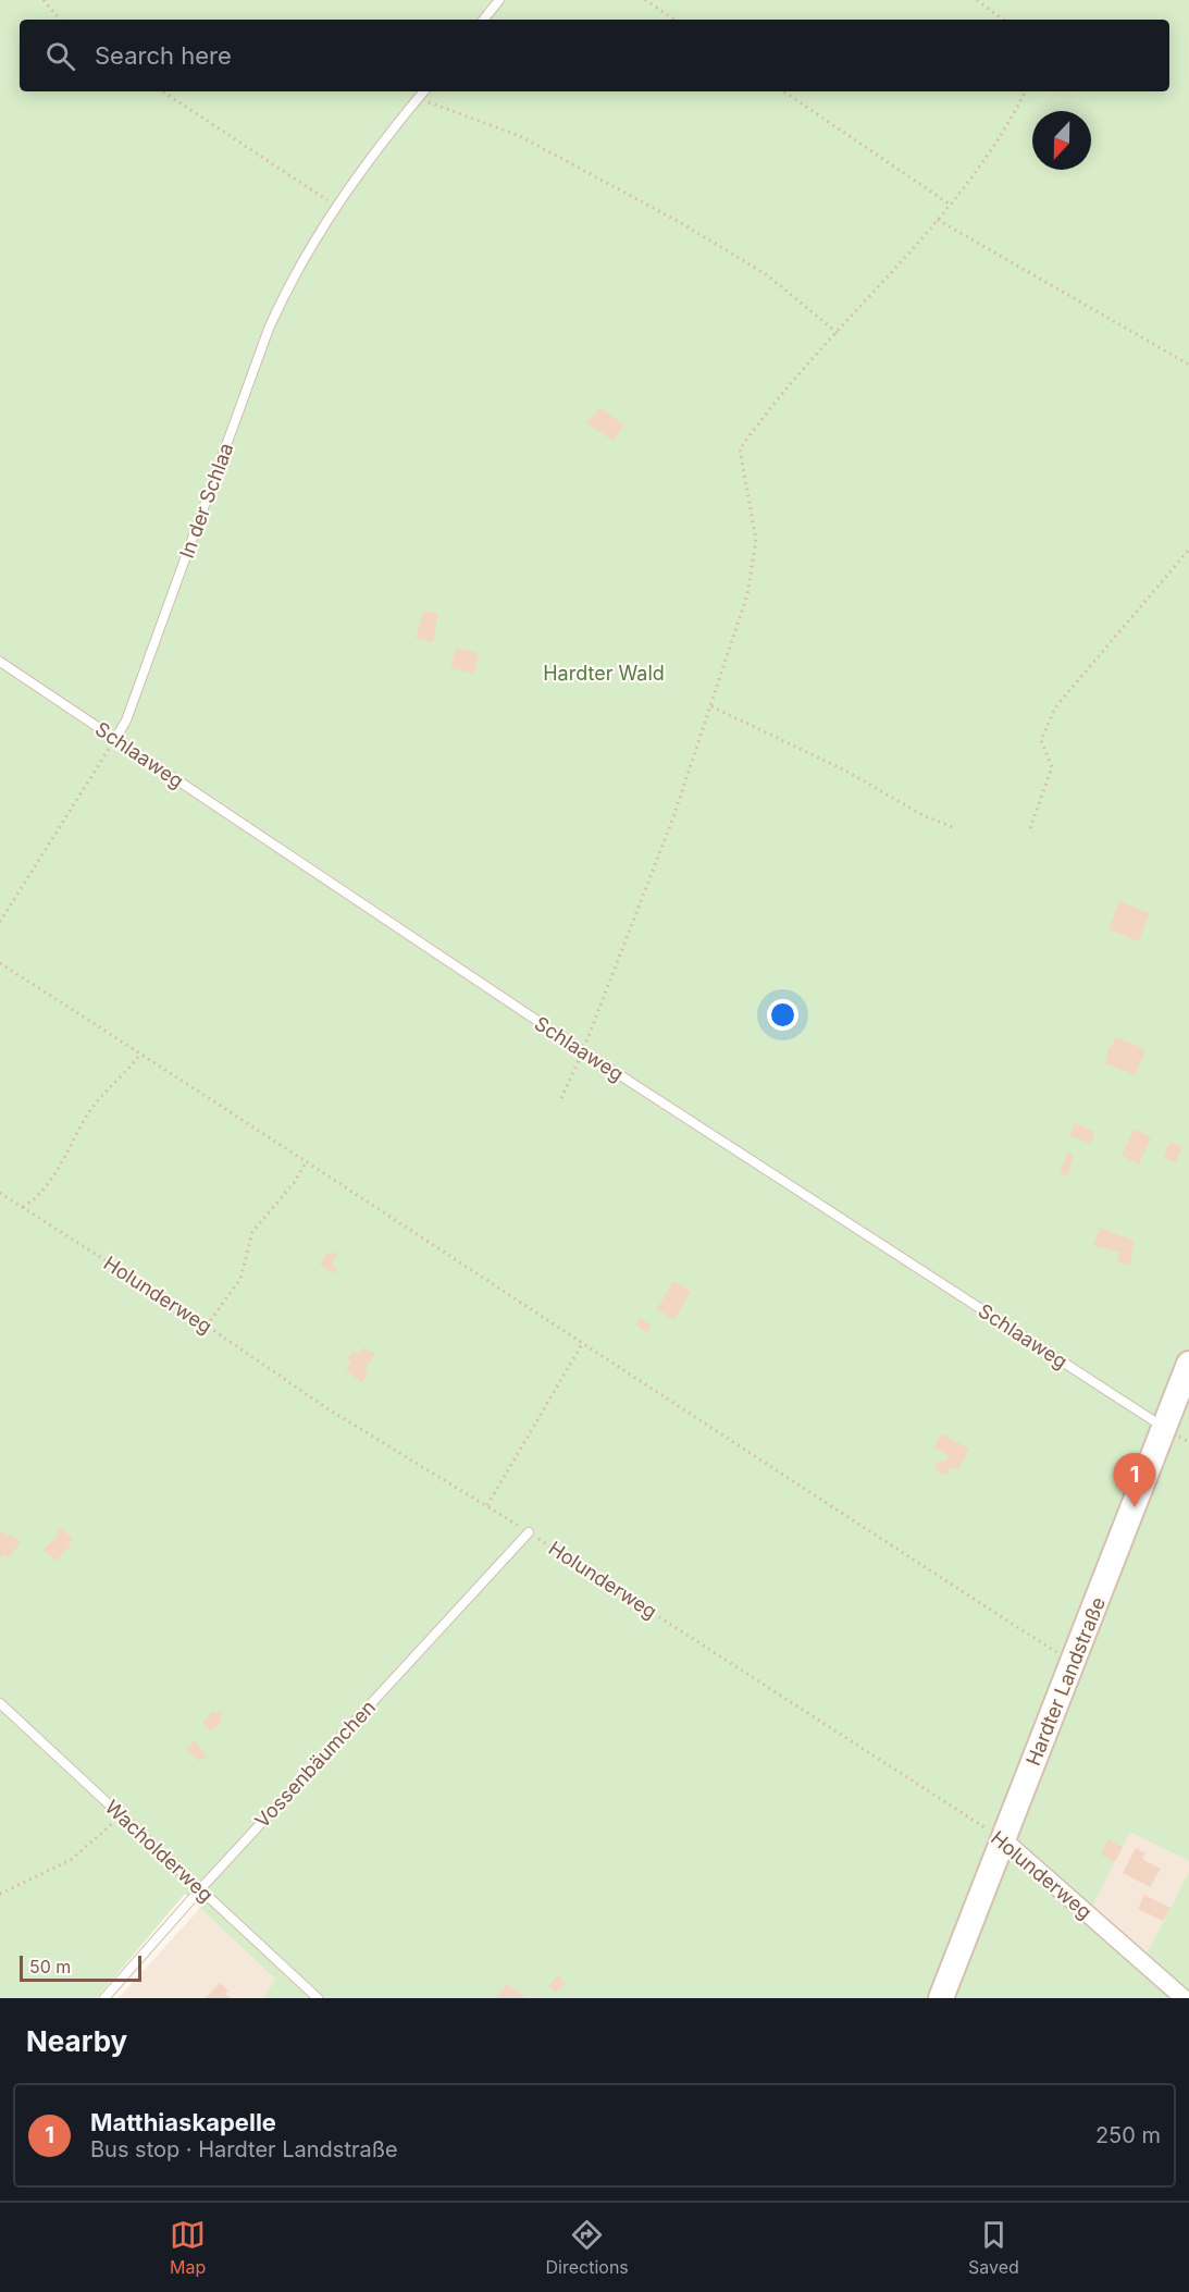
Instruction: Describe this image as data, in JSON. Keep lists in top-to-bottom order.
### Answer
{
  "streets": {
    "main road": ["Hardter Landstraße"],
    "street": ["Holunderweg"],
    "lane": [
      "In der Schlaa",
      "Schlaaweg",
      "Vossenbäumchen",
      "Wacholderweg"
    ]
  },
  "crossings": [
    ["In der Schlaa", "Schlaaweg"],
    ["Schlaaweg", "Hardter Landstraße"],
    ["Holunderweg", "Hardter Landstraße"],
    ["Holunderweg", "Vossenbäumchen"],
    ["Vossenbäumchen", "Wacholderweg"]
  ],
  "parks": ["Hardter Wald"],
  "scale_bar": "50 m",
  "north": "bottom",
  "page": {
    "search": "Search here",
    "pins": "1",
    "scale": "50 m",
    "heading": "Nearby",
    "list": [
      {
        "mark": "1",
        "name": "Matthiaskapelle",
        "note": "Bus stop · Hardter Landstraße",
        "value": "250 m"
      }
    ],
    "nav": ["Map", "Directions", "Saved"]
  }
}
